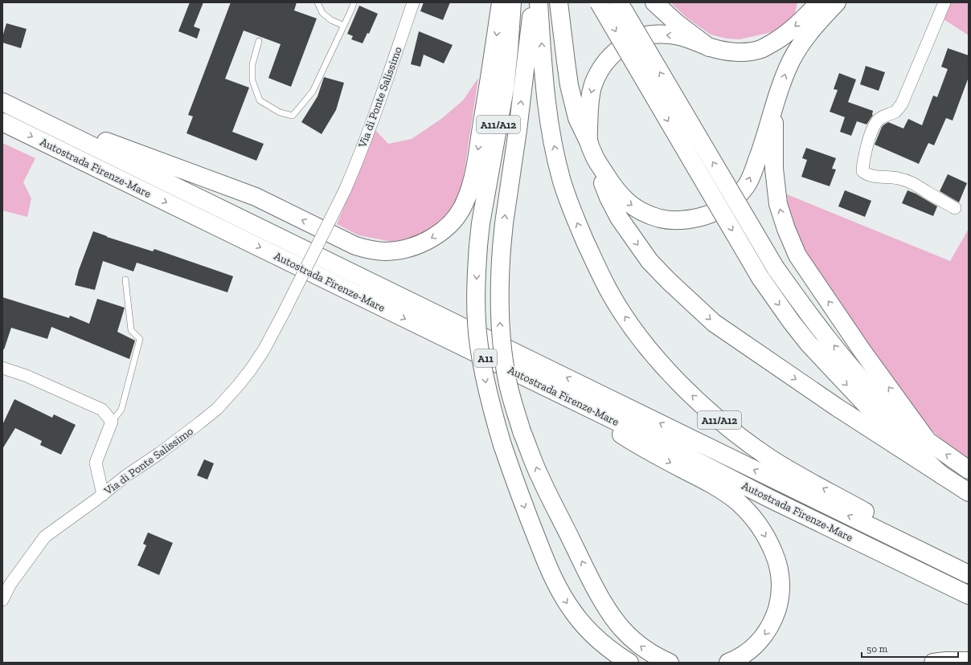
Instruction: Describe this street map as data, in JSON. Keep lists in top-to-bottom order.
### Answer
{
  "streets": {
    "main road": ["A11/A12", "Autostrada Firenze-Mare", "A11"],
    "street": ["Via di Ponte Salissimo"]
  },
  "scale_bar": "50 m"
}
